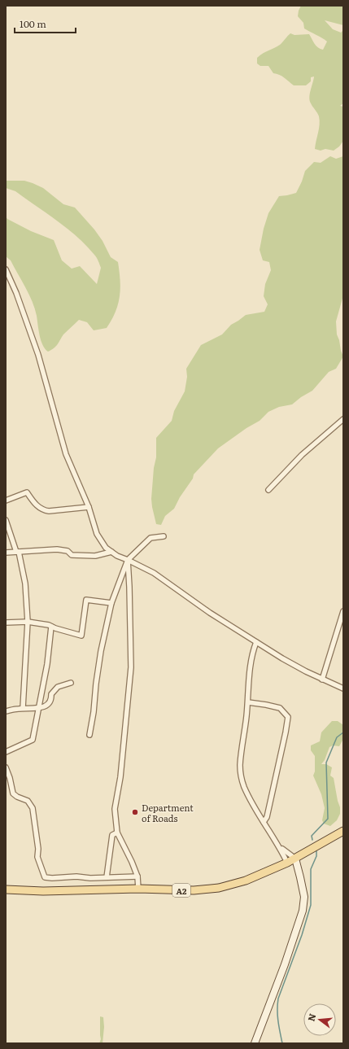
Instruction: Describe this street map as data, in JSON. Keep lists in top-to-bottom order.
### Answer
{
  "streets": {
    "main road": ["A2"]
  },
  "places": ["Department of Roads"],
  "scale_bar": "100 m",
  "north": "left"
}
